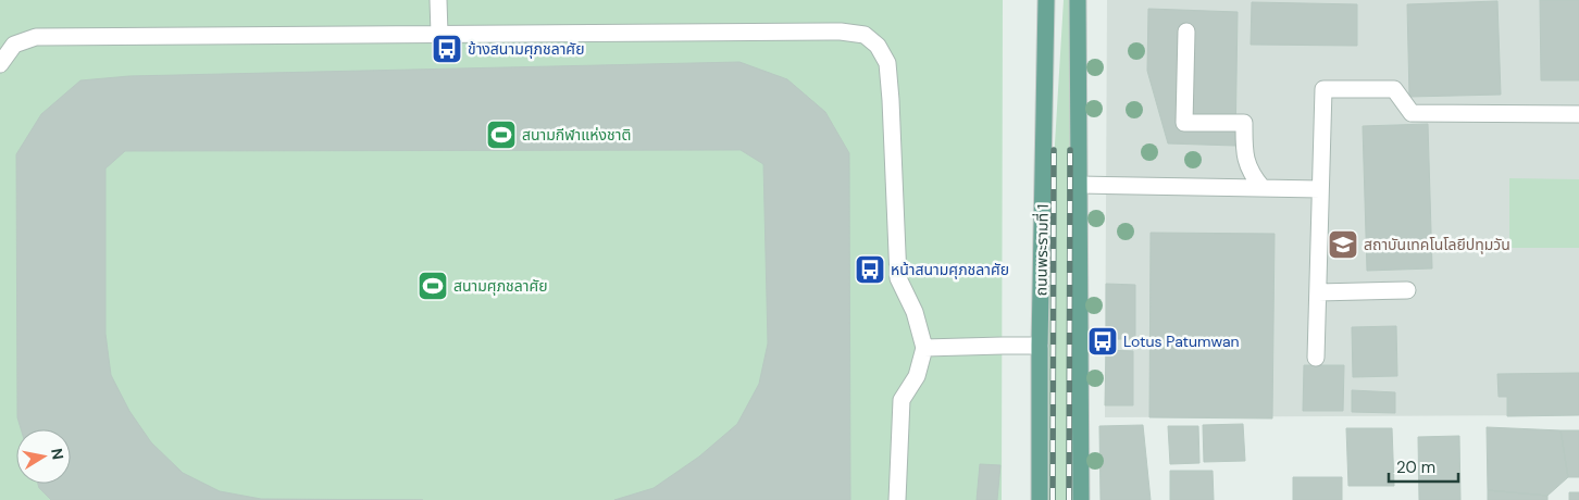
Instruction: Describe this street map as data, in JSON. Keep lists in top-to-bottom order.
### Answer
{
  "streets": {
    "main road": ["ถนนพระรามที่ 1"]
  },
  "places": {
    "bus stop": ["ข้างสนามศุภชลาศัย", "หน้าสนามศุภชลาศัย", "Lotus Patumwan"],
    "sports": ["สนามกีฬาแห่งชาติ", "สนามศุภชลาศัย"],
    "school or university": ["สถาบันเทคโนโลยีปทุมวัน"]
  },
  "scale_bar": "20 m",
  "north": "right"
}
